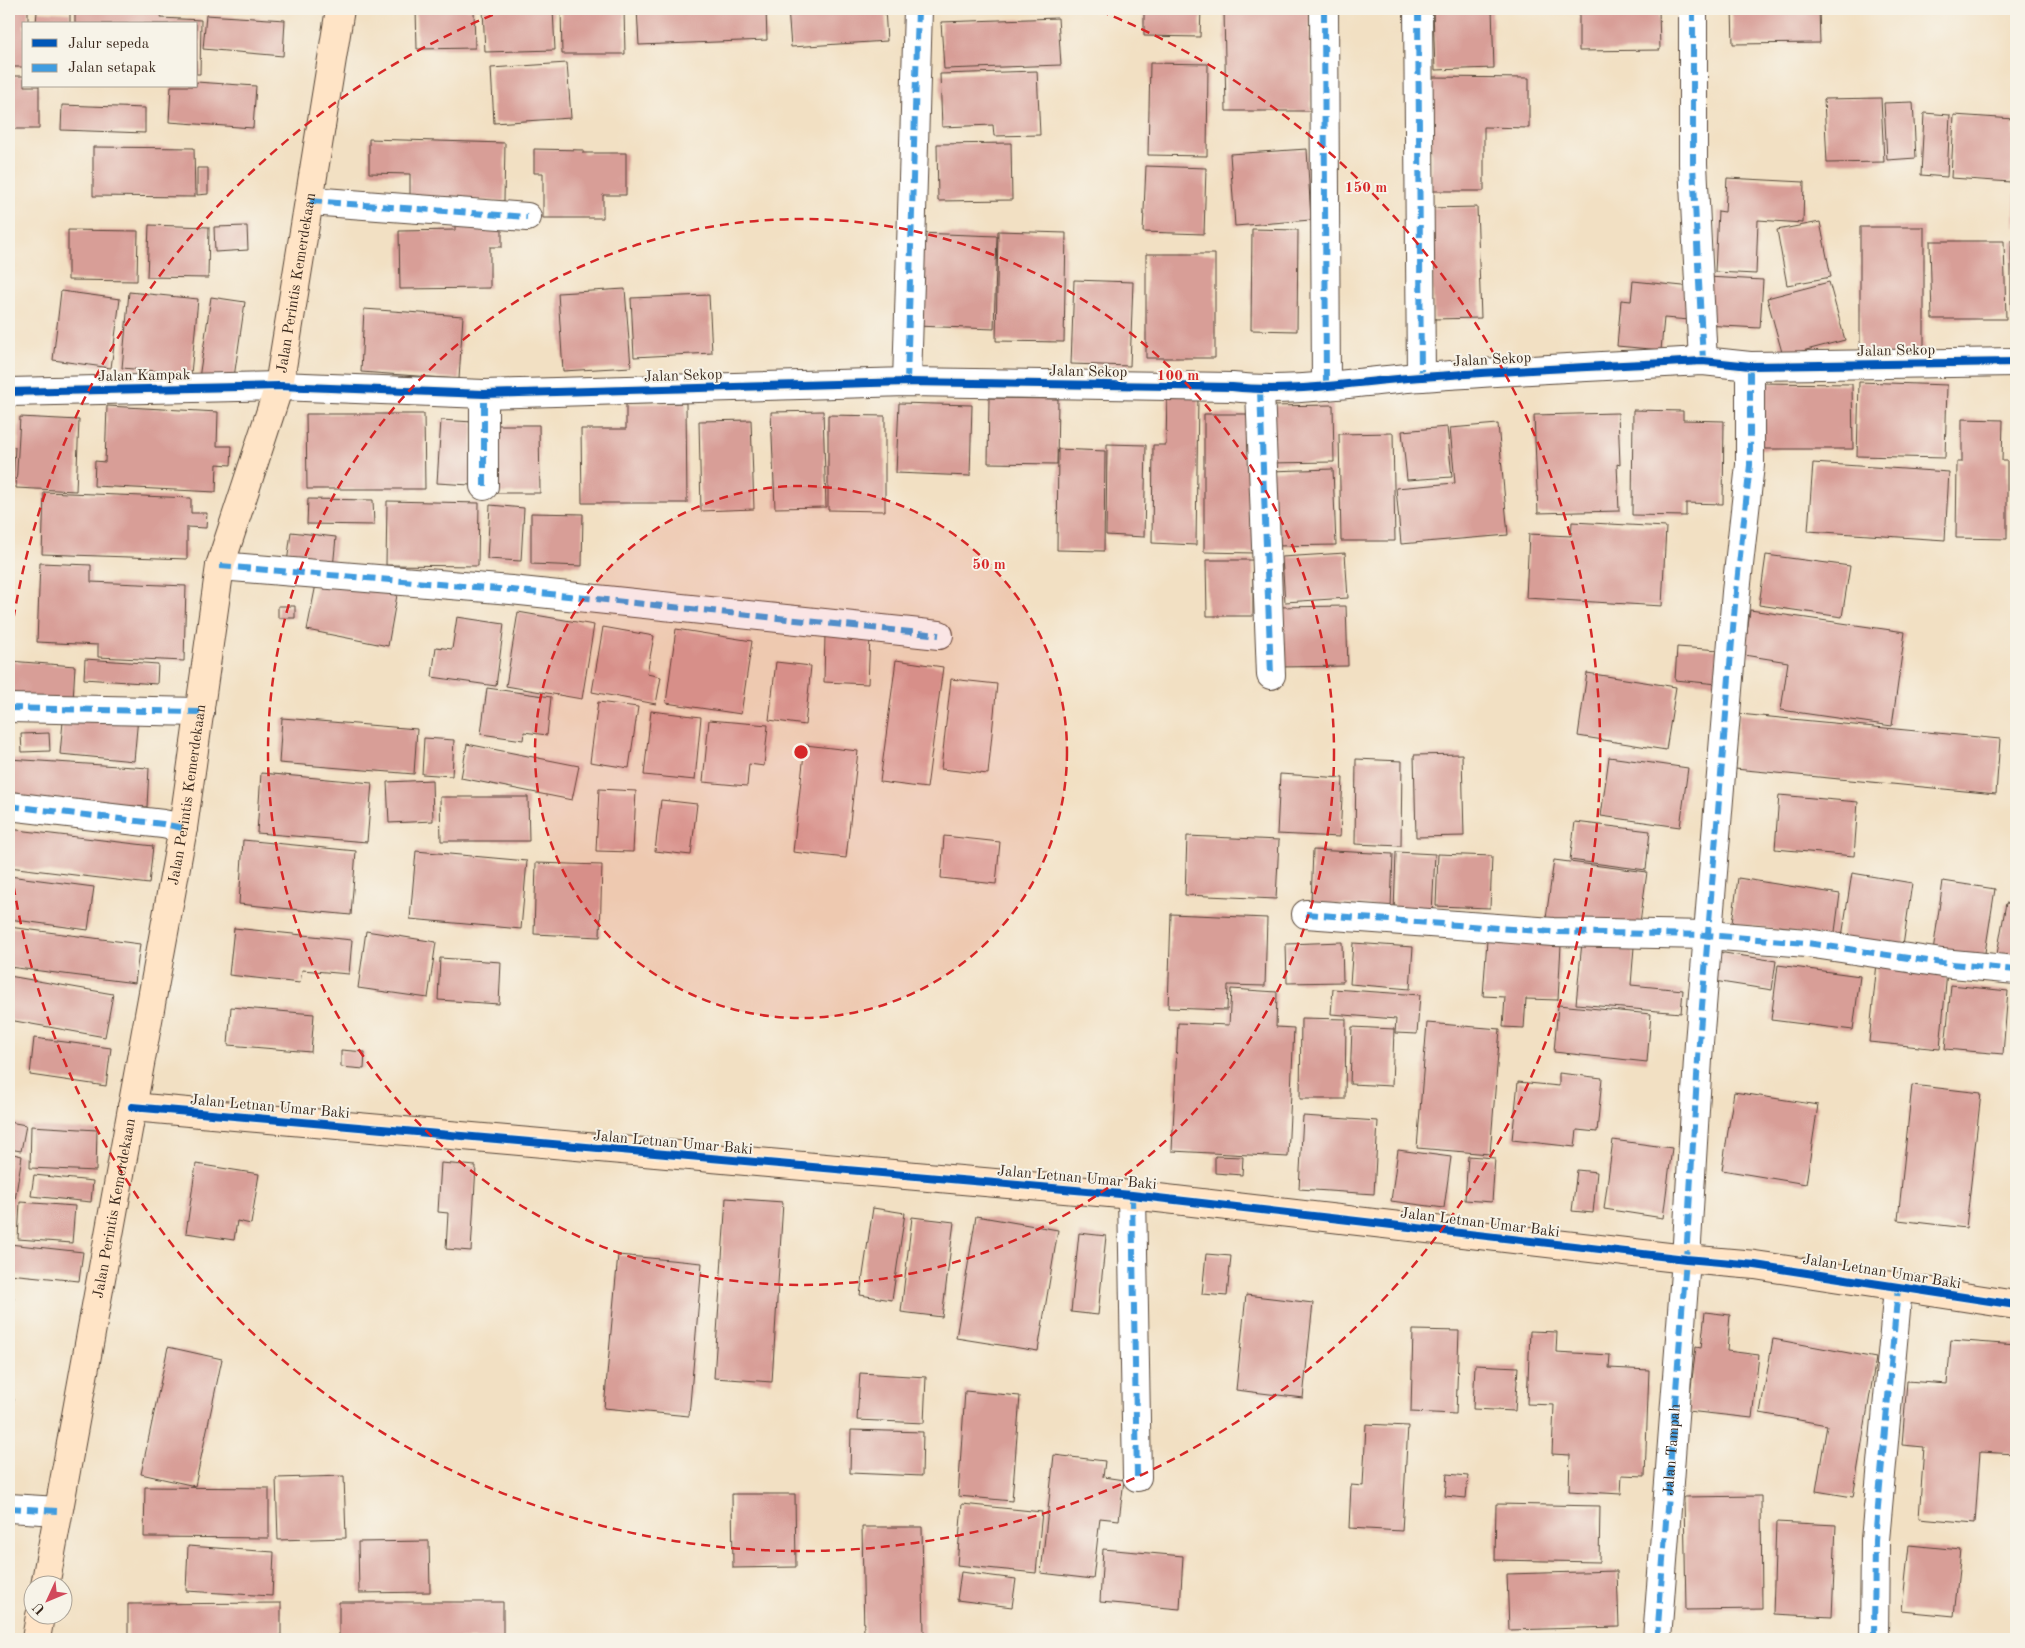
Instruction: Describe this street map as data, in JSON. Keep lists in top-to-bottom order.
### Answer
{
  "streets": {
    "street": [
      "Jalan Perintis Kemerdekaan",
      "Jalan Sekop",
      "Jalan Kampak",
      "Jalan Letnan Umar Baki",
      "Jalan Tampah"
    ]
  },
  "crossings": [
    ["Jalan Perintis Kemerdekaan", "Jalan Sekop"],
    ["Jalan Perintis Kemerdekaan", "Jalan Kampak"],
    ["Jalan Perintis Kemerdekaan", "Jalan Letnan Umar Baki"],
    ["Jalan Sekop", "Jalan Kampak"],
    ["Jalan Sekop", "Jalan Tampah"],
    ["Jalan Letnan Umar Baki", "Jalan Tampah"]
  ],
  "legend": ["Jalur sepeda", "Jalan setapak"],
  "north": "bottom left",
  "rings": ["150 m", "100 m", "50 m"]
}
